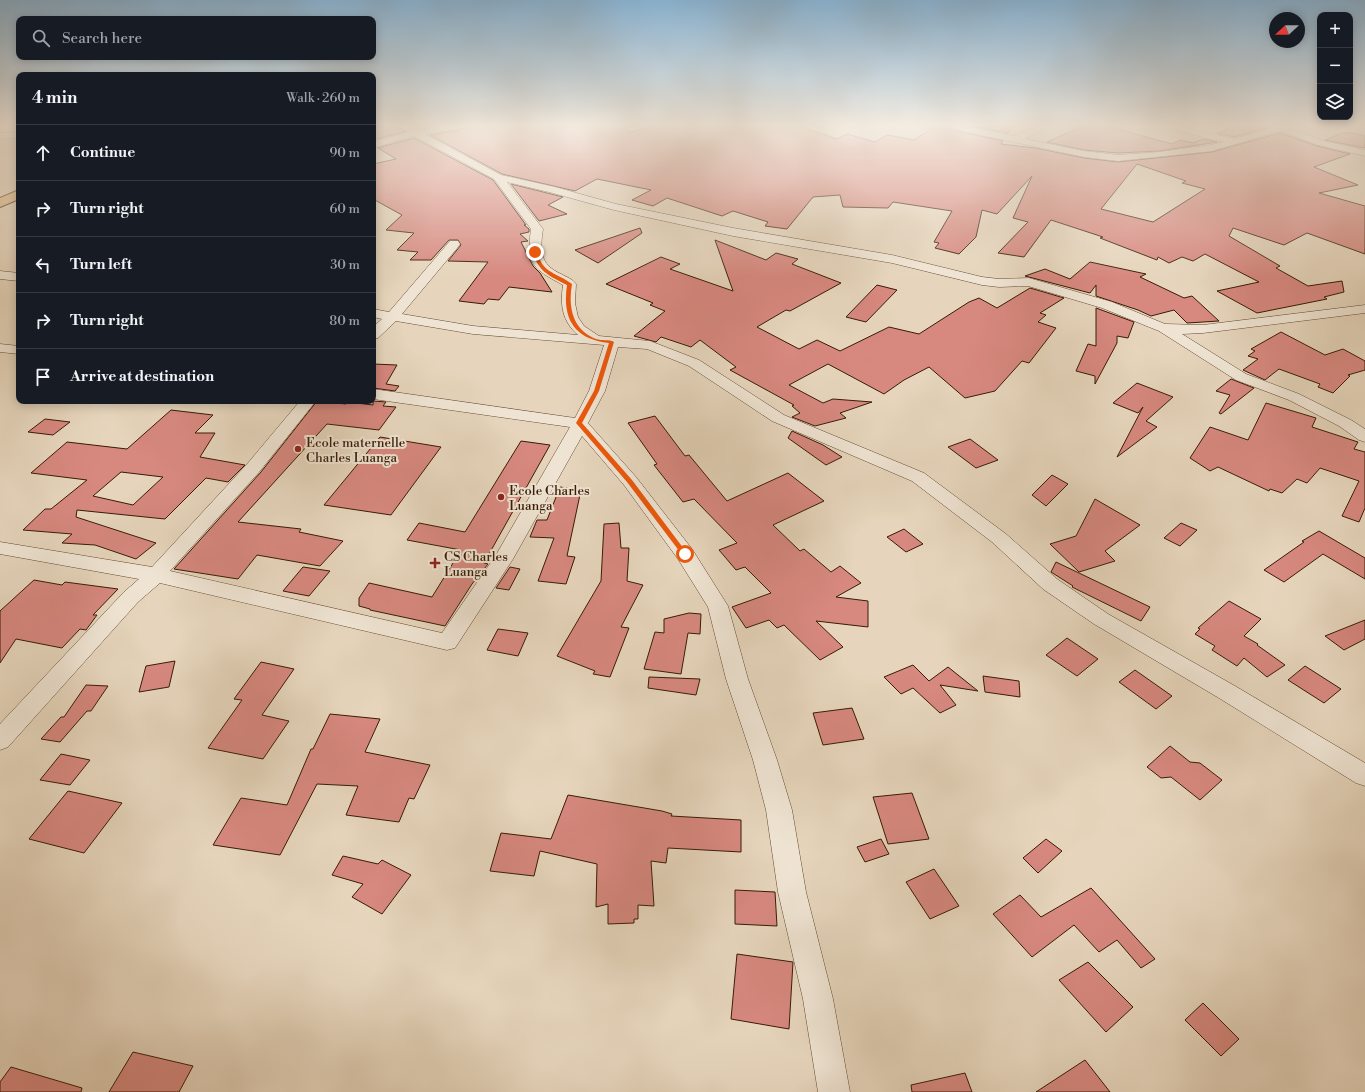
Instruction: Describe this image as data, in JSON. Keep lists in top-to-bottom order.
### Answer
{
  "places": {
    "other": ["Ecole maternelle Charles Luanga", "Ecole Charles Luanga"],
    "health": ["CS Charles Luanga"]
  },
  "north": "left",
  "page": {
    "map_buttons": ["+", "−"],
    "search": "Search here",
    "heading": ["4 min", "Walk · 260 m"],
    "list": [
      ["Continue", "90 m"],
      ["Turn right", "60 m"],
      ["Turn left", "30 m"],
      ["Turn right", "80 m"],
      "Arrive at destination"
    ]
  }
}
